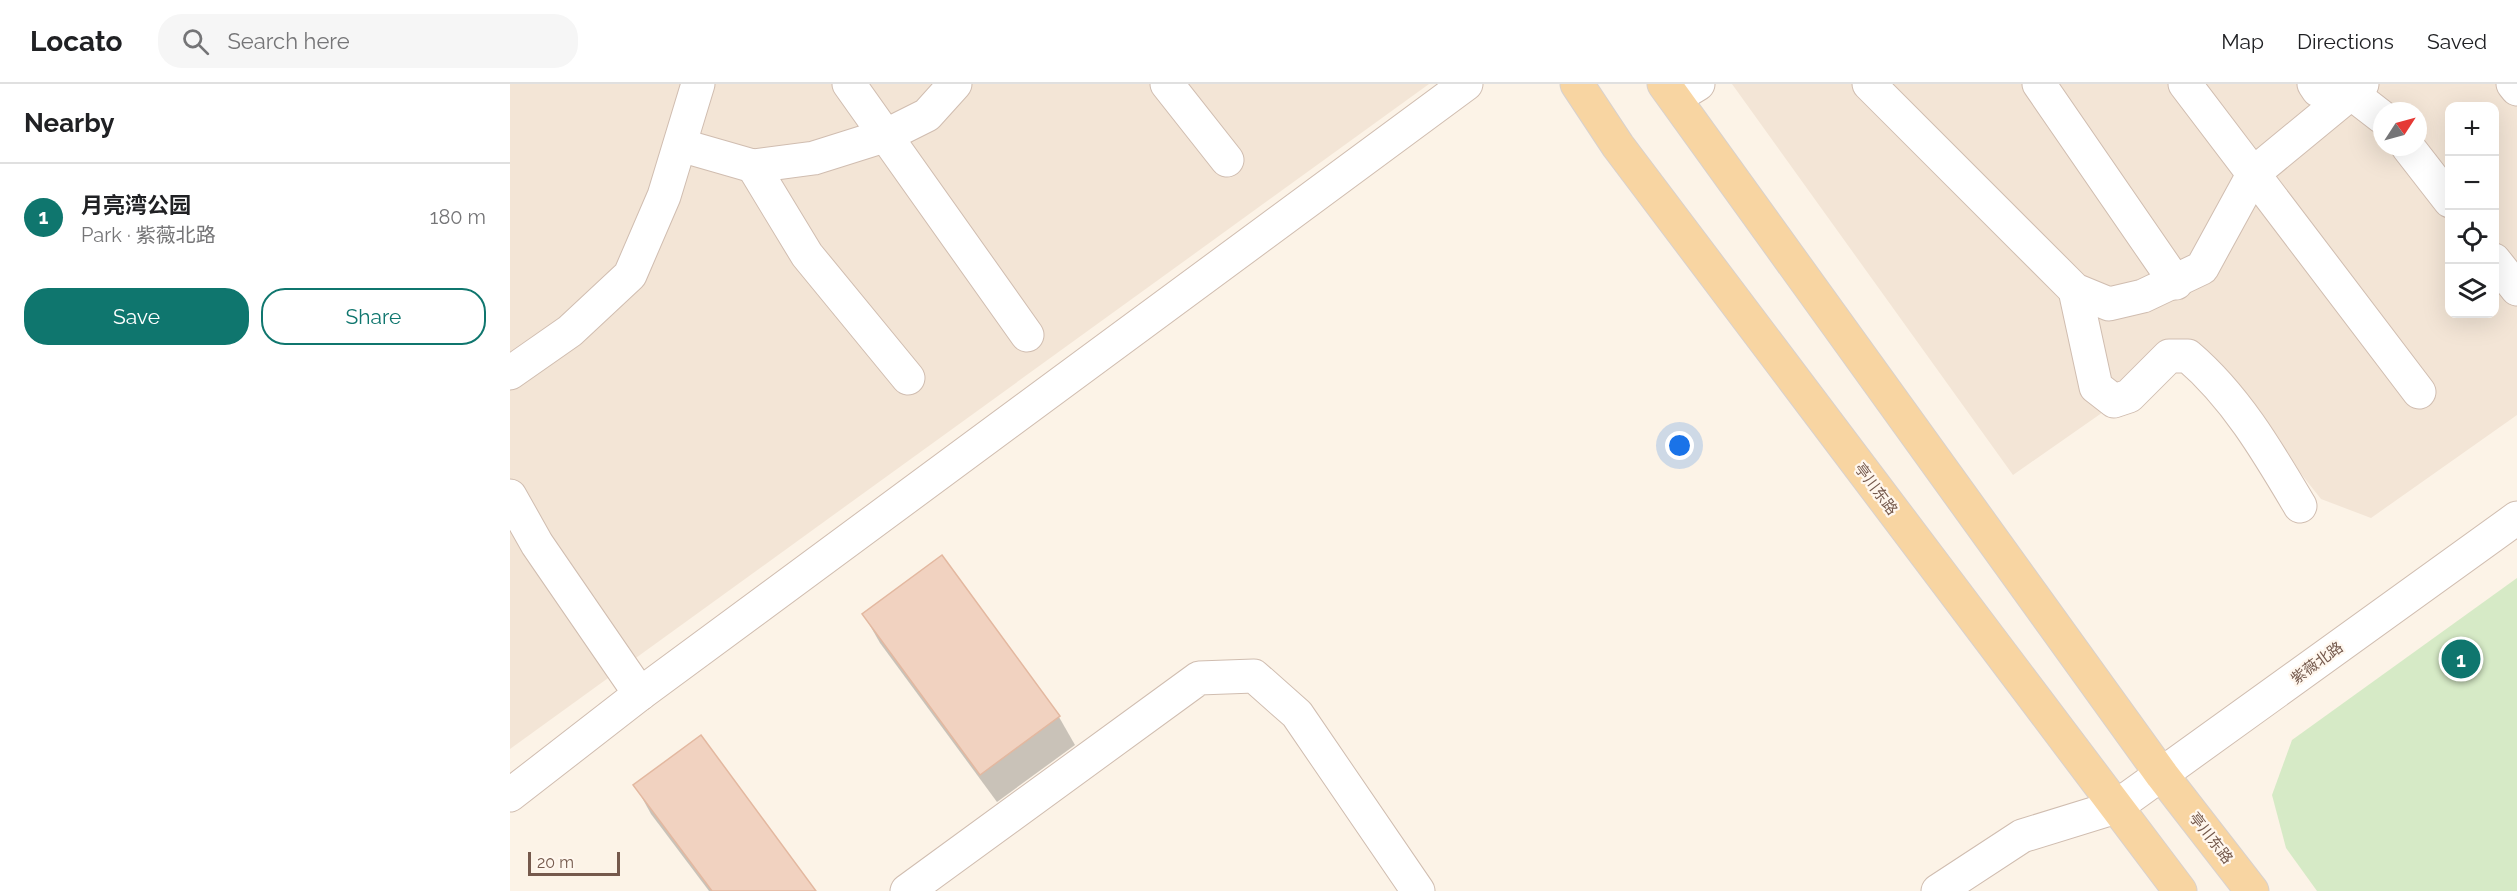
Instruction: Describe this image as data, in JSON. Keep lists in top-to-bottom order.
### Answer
{
  "streets": {
    "main road": ["亭川东路"],
    "street": ["紫薇北路"]
  },
  "crossings": [
    ["亭川东路", "紫薇北路"]
  ],
  "scale_bar": "20 m",
  "north": "top right",
  "page": {
    "header": "Locato",
    "search": "Search here",
    "nav": ["Map", "Directions", "Saved"],
    "heading": "Nearby",
    "map_buttons": ["+", "−"],
    "list": [
      {
        "mark": "1",
        "name": "月亮湾公园",
        "note": "Park · 紫薇北路",
        "value": "180 m"
      }
    ],
    "buttons": ["Save", "Share"],
    "pins": "1",
    "scale": "20 m"
  }
}
